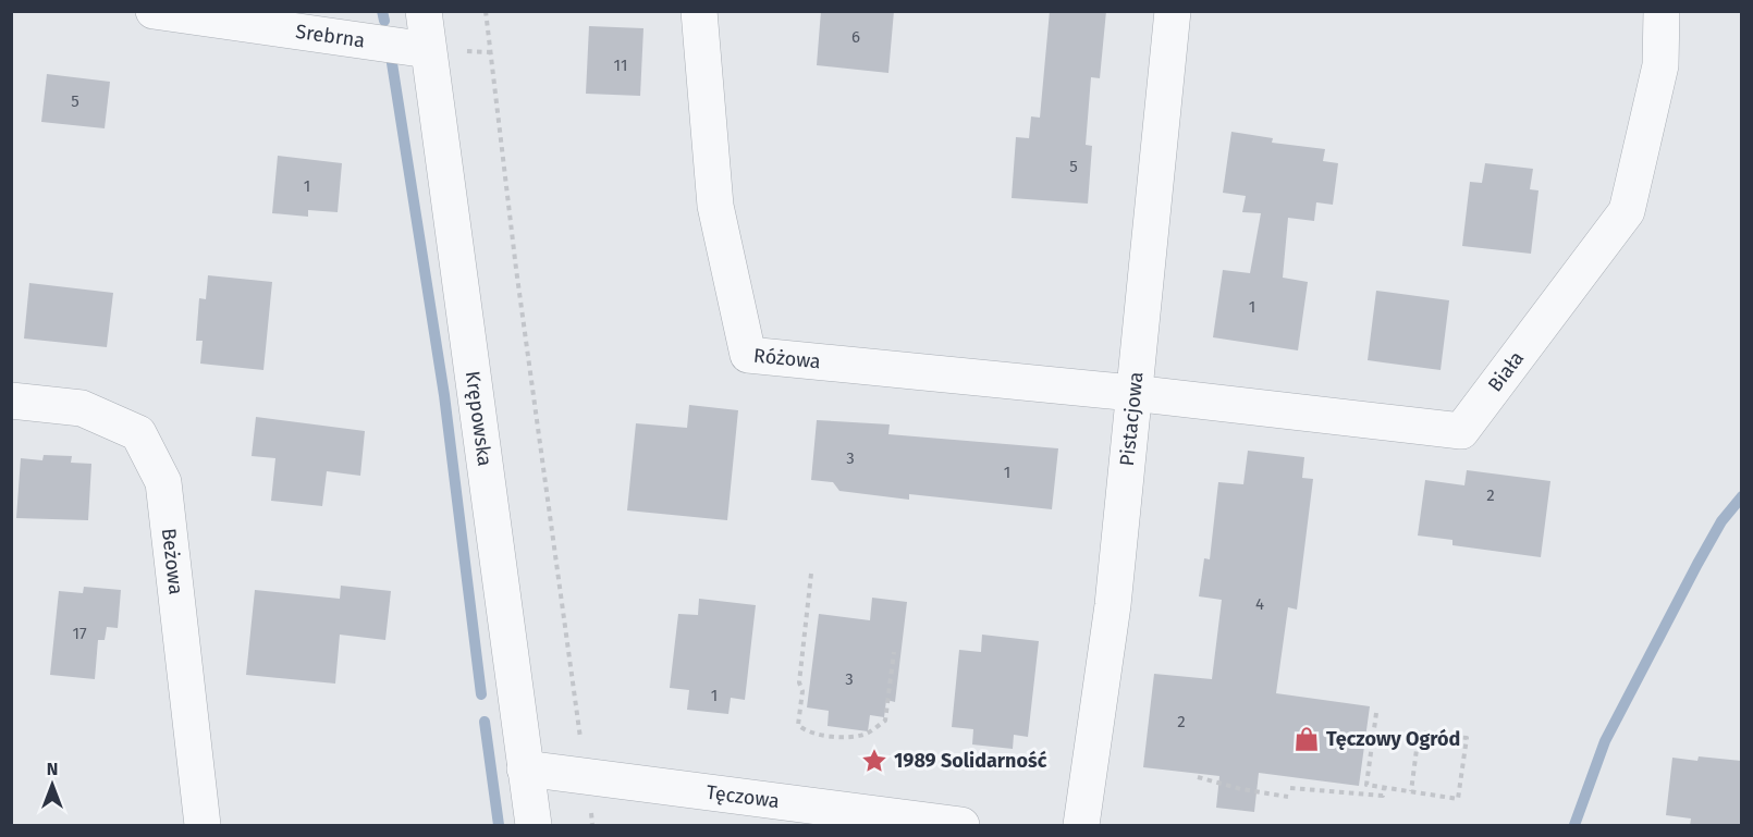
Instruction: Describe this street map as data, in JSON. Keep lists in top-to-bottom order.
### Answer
{
  "streets": {
    "street": [
      "Srebrna",
      "Różowa",
      "Biała",
      "Krępowska",
      "Pistacjowa",
      "Beżowa",
      "Tęczowa"
    ]
  },
  "crossings": [
    ["Srebrna", "Krępowska"],
    ["Różowa", "Biała"],
    ["Różowa", "Pistacjowa"],
    ["Biała", "Pistacjowa"],
    ["Krępowska", "Tęczowa"]
  ],
  "places": {
    "shop": ["Tęczowy Ogród"],
    "place": ["1989 Solidarność"]
  },
  "house_numbers": [
    "6",
    "11",
    "5",
    "5",
    "1",
    "1",
    "3",
    "1",
    "2",
    "4",
    "17",
    "3",
    "1",
    "2"
  ],
  "north": "top"
}
